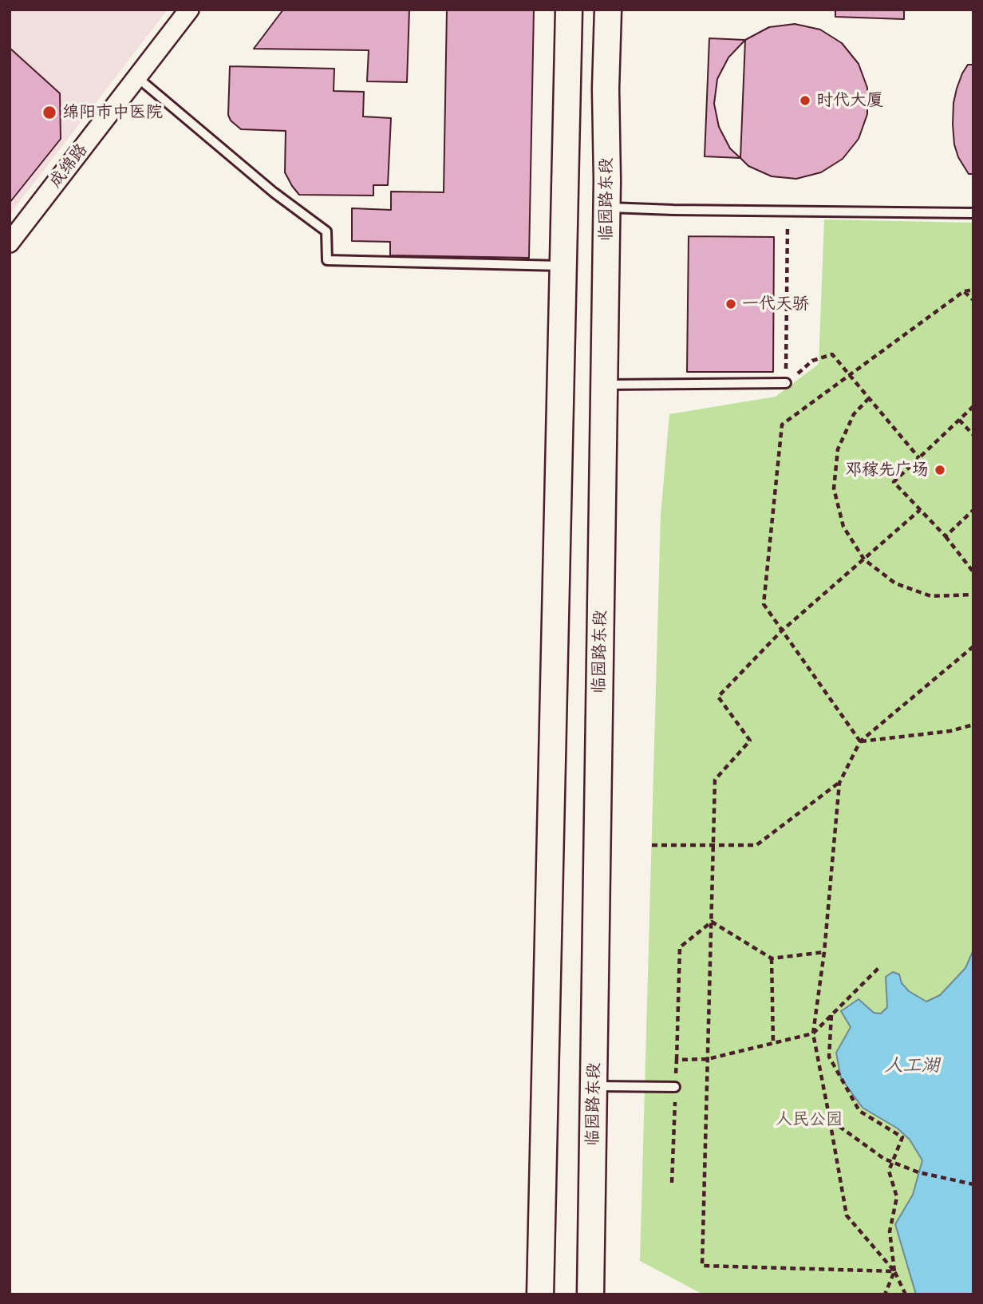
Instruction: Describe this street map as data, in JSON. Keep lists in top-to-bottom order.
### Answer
{
  "streets": {
    "main road": ["临园路东段"],
    "street": ["成绵路"]
  },
  "water": ["人工湖"],
  "parks": ["人民公园"],
  "places": [
    "时代大厦",
    "绵阳市中医院",
    "一代天骄",
    "邓稼先广场"
  ]
}
